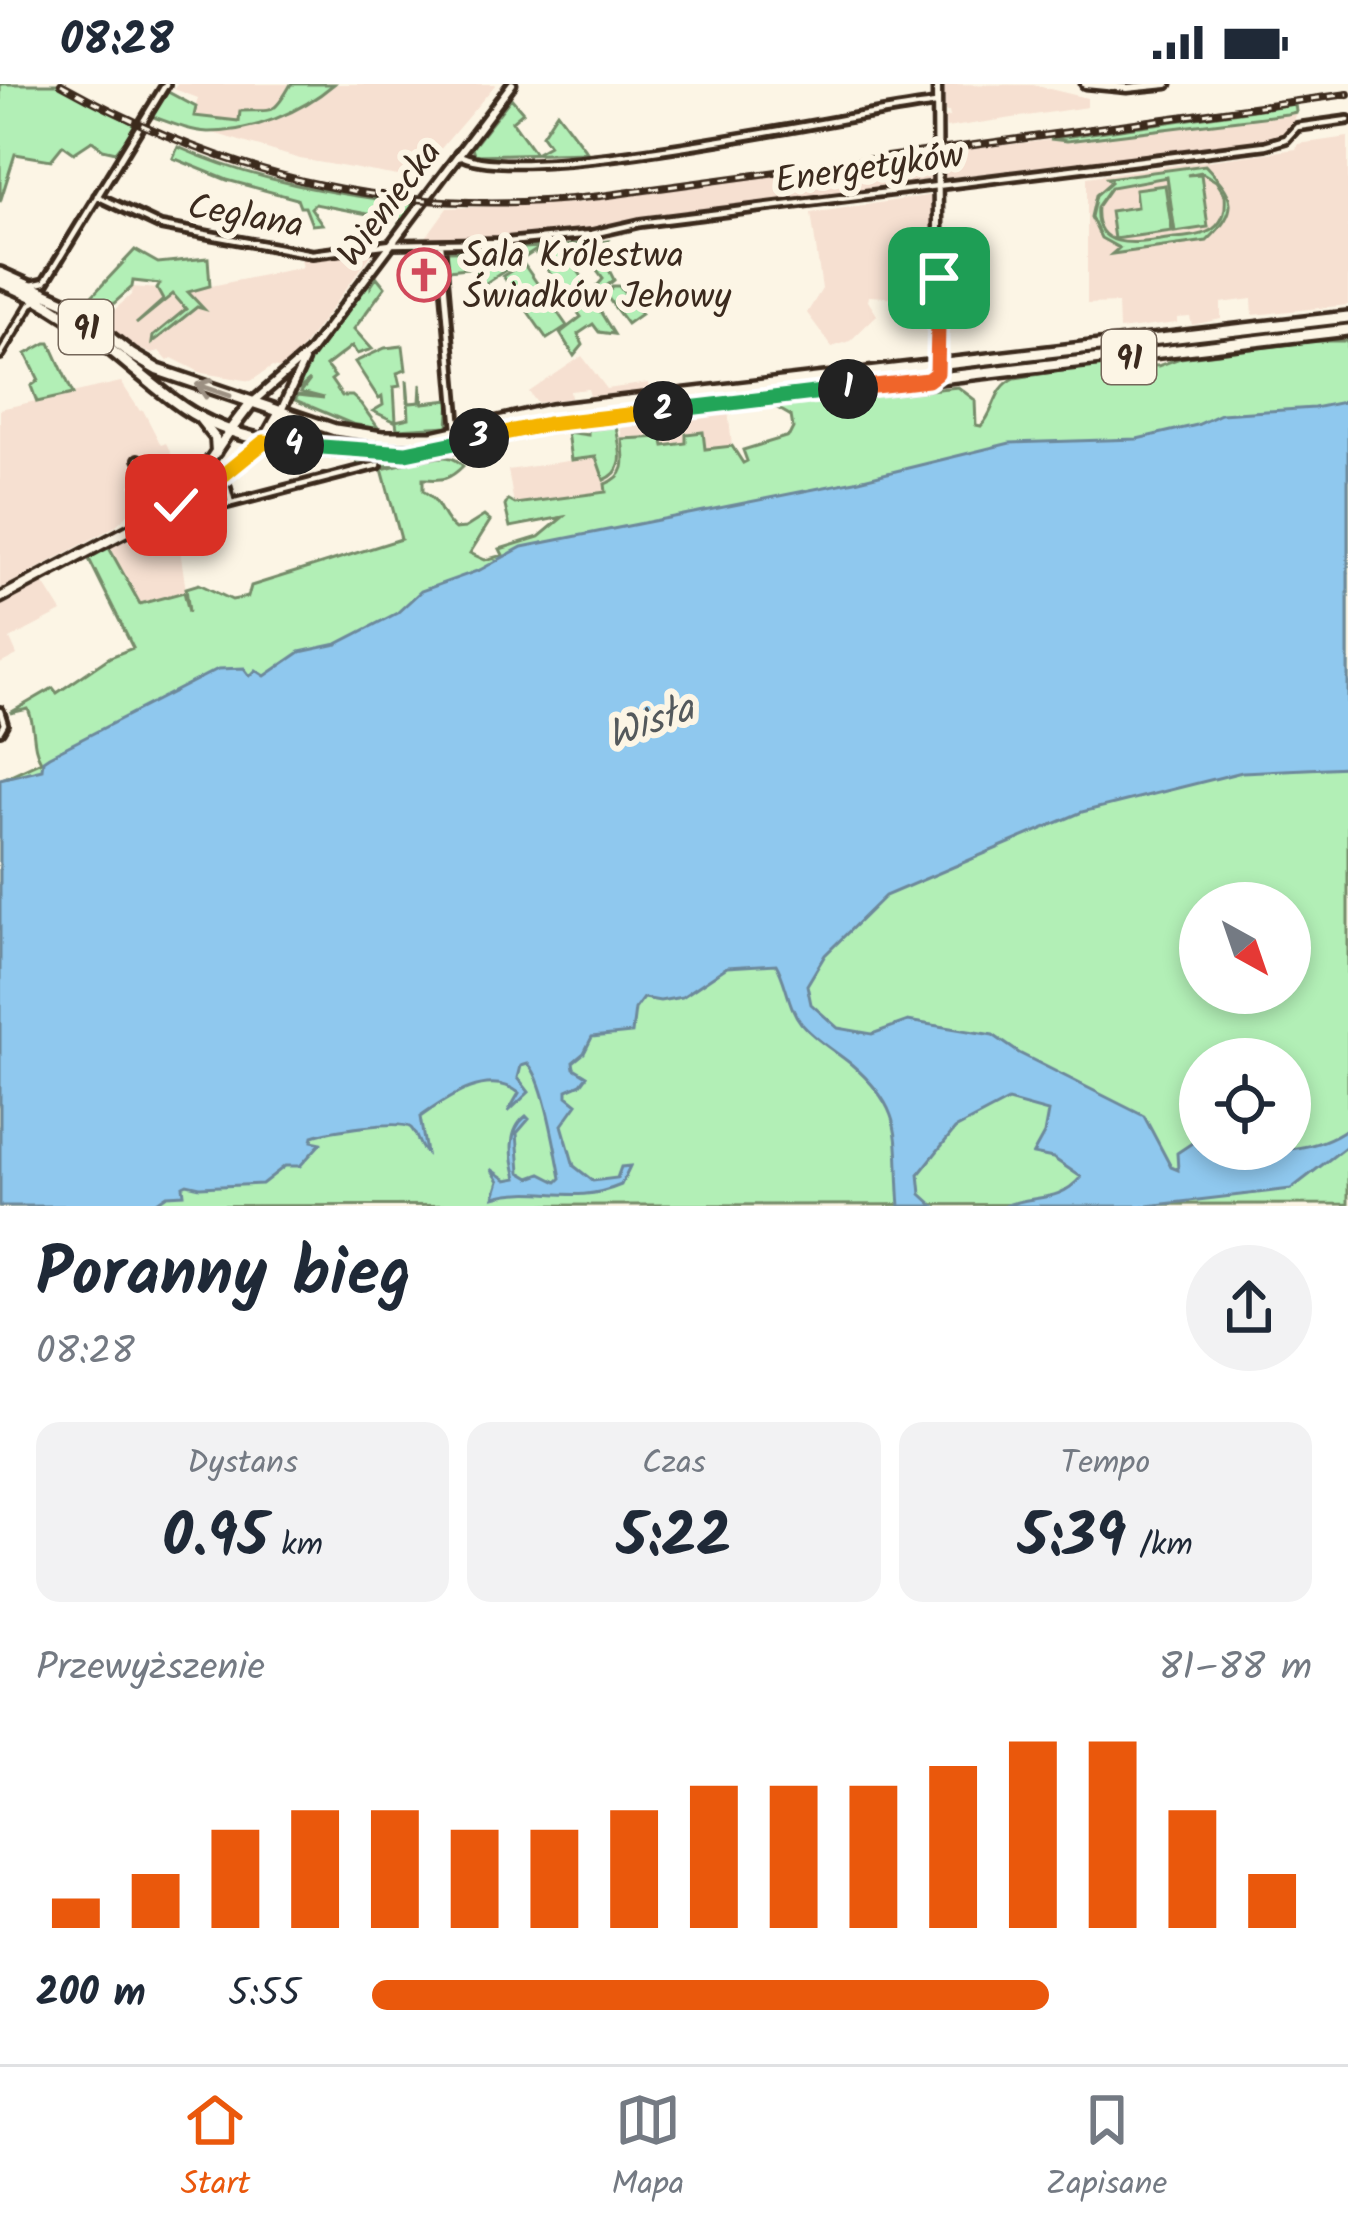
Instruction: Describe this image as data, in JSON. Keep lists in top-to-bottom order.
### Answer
{
  "streets": {
    "main road": ["91"],
    "street": ["Energetyków", "Wieniecka", "Ceglana"]
  },
  "crossings": [
    ["Energetyków", "Wieniecka"],
    ["Energetyków", "Ceglana"],
    ["Wieniecka", "Ceglana"],
    ["Wieniecka", "91"]
  ],
  "water": ["Wisła"],
  "places": {
    "church": ["Sala Królestwa Świadków Jehowy"]
  },
  "north": "bottom right",
  "page": {
    "status": "08:28",
    "pins": [
      "1",
      "2",
      "3",
      "4"
    ],
    "heading": ["Poranny bieg", "08:28"],
    "stats": [
      ["Dystans", "0.95 km"],
      ["Czas", "5:22"],
      ["Tempo", "5:39 /km"]
    ],
    "chart": ["Przewyższenie", "81–88 m"],
    "list": [
      {
        "name": "200 m",
        "note": "5:55"
      }
    ],
    "tabs": ["Start", "Mapa", "Zapisane"]
  }
}
